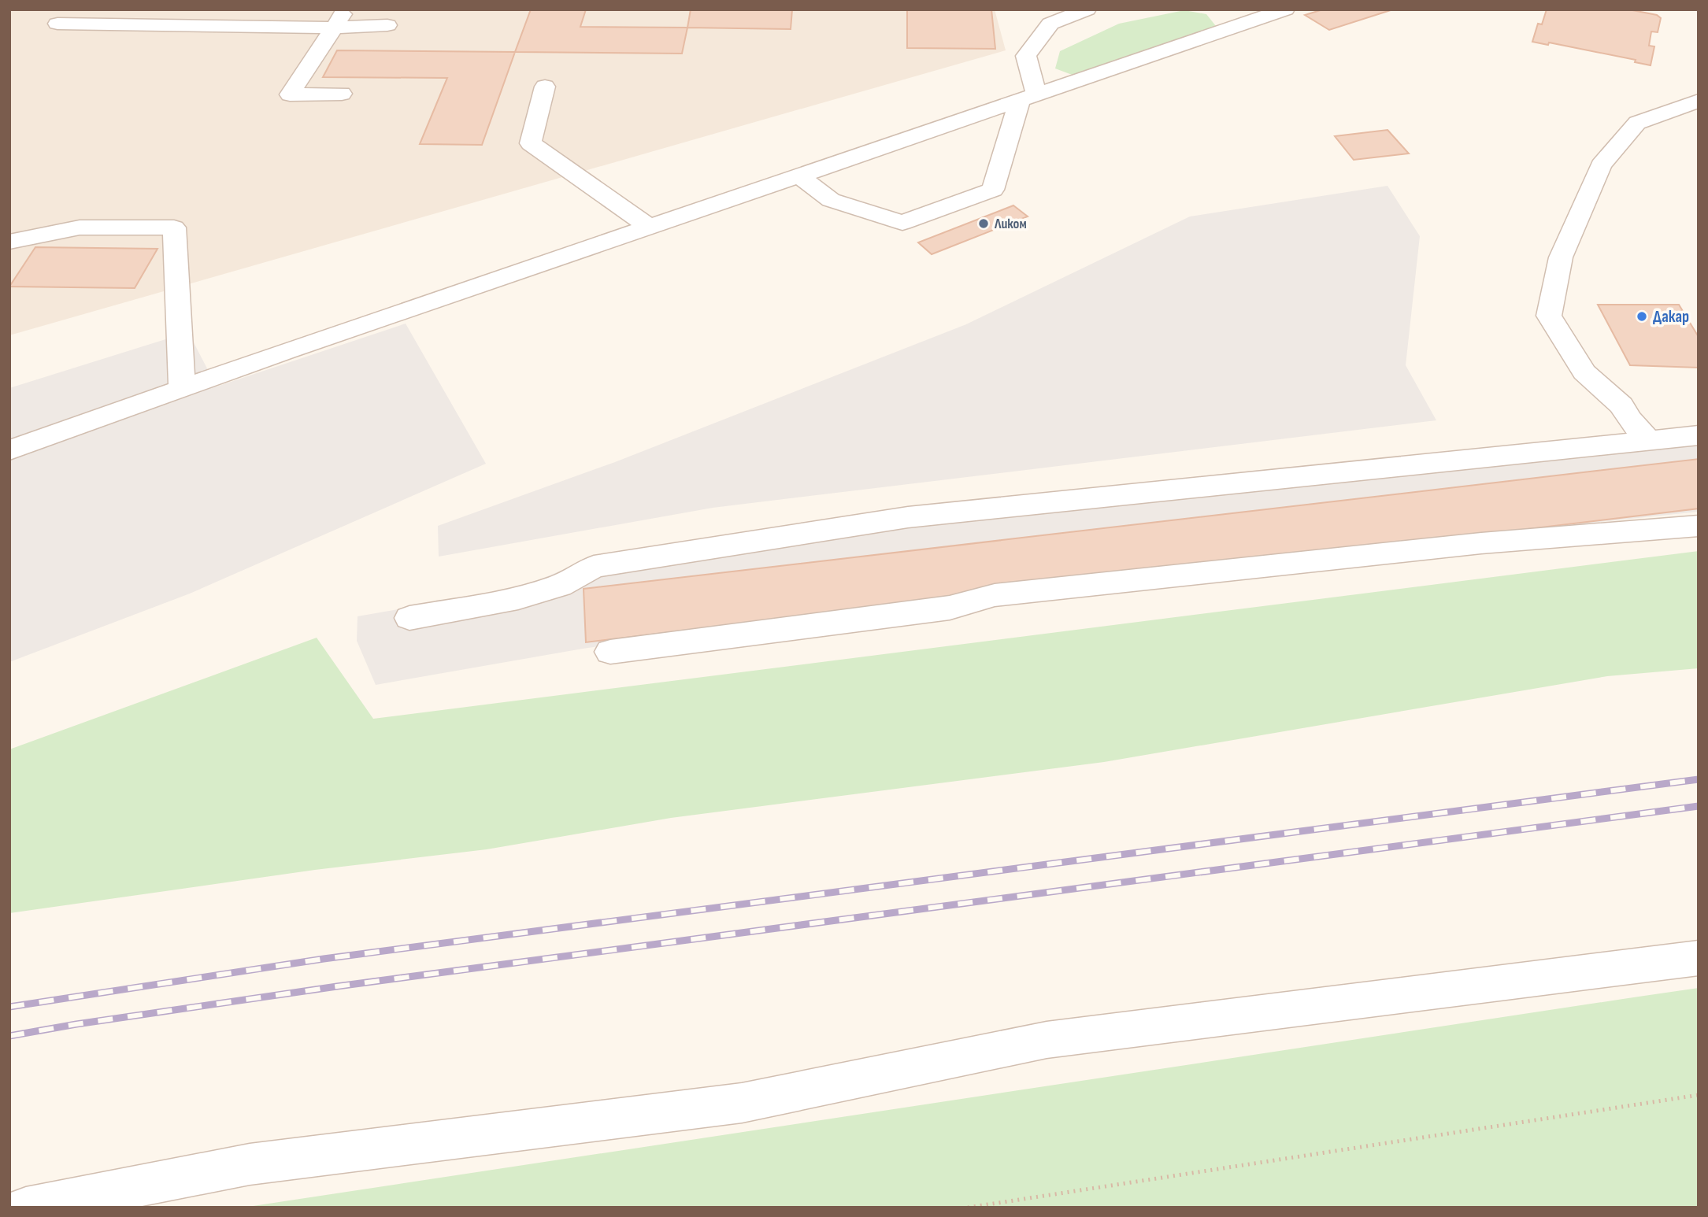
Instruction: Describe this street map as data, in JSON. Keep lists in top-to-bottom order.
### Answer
{
  "places": ["Ликом", "Дакар"]
}
